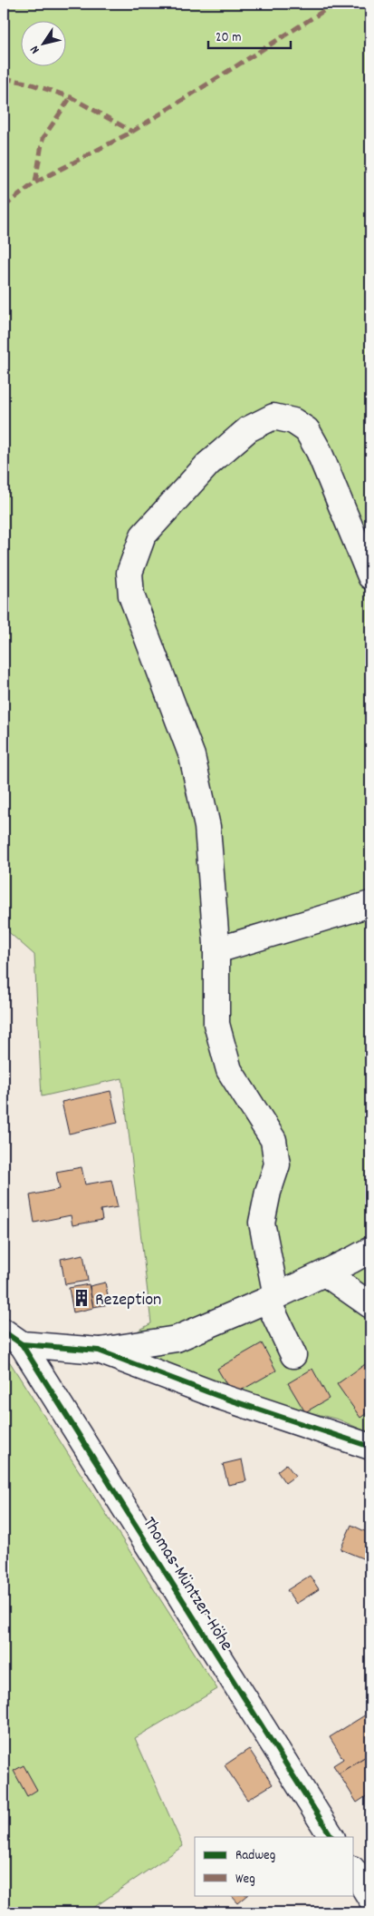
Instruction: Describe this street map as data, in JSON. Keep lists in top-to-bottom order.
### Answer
{
  "streets": {
    "street": ["Thomas-Müntzer-Höhe"]
  },
  "places": {
    "building": ["Rezeption"]
  },
  "legend": ["Radweg", "Weg"],
  "scale_bar": "20 m",
  "north": "bottom left"
}
